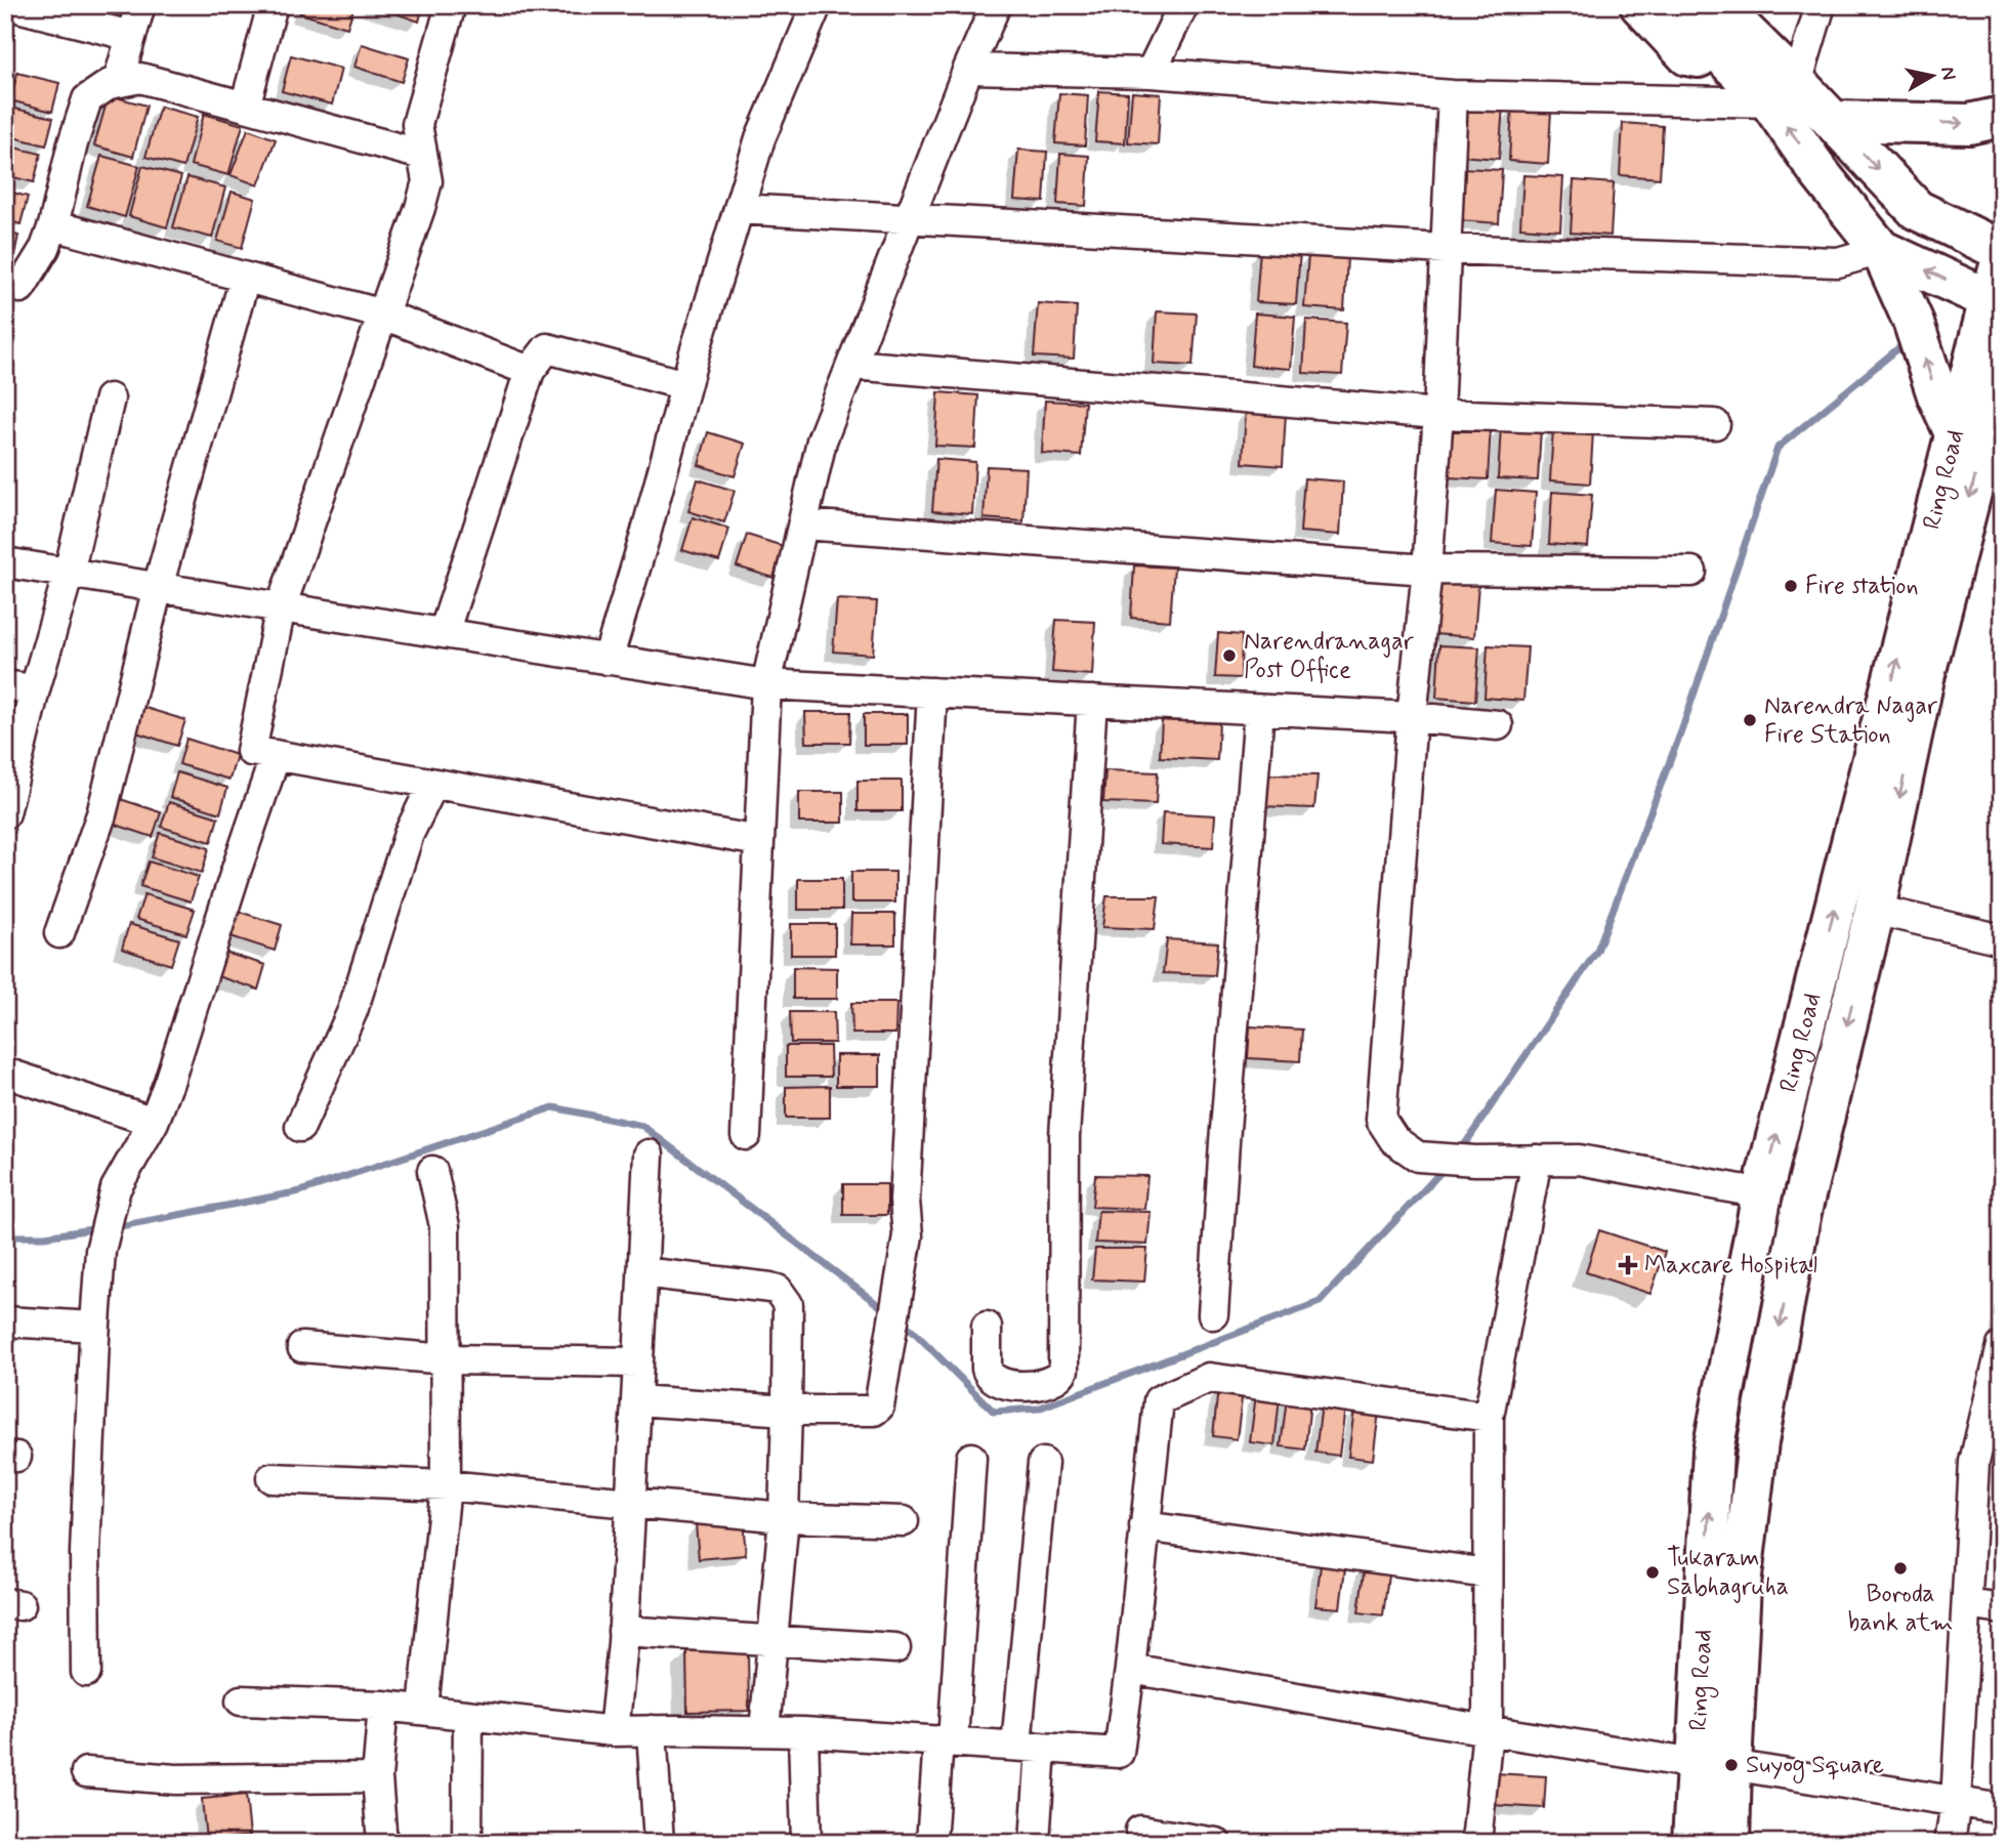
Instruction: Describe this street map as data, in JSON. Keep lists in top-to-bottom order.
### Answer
{
  "streets": {
    "main road": ["Ring Road"]
  },
  "places": {
    "other": [
      "Fire station",
      "Narendranagar Post Office",
      "Narendra Nagar Fire Station",
      "Boroda bank atm",
      "Tukaram Sabhagruha",
      "Suyog Square"
    ],
    "health": ["Maxcare Hospital"]
  },
  "north": "right"
}
